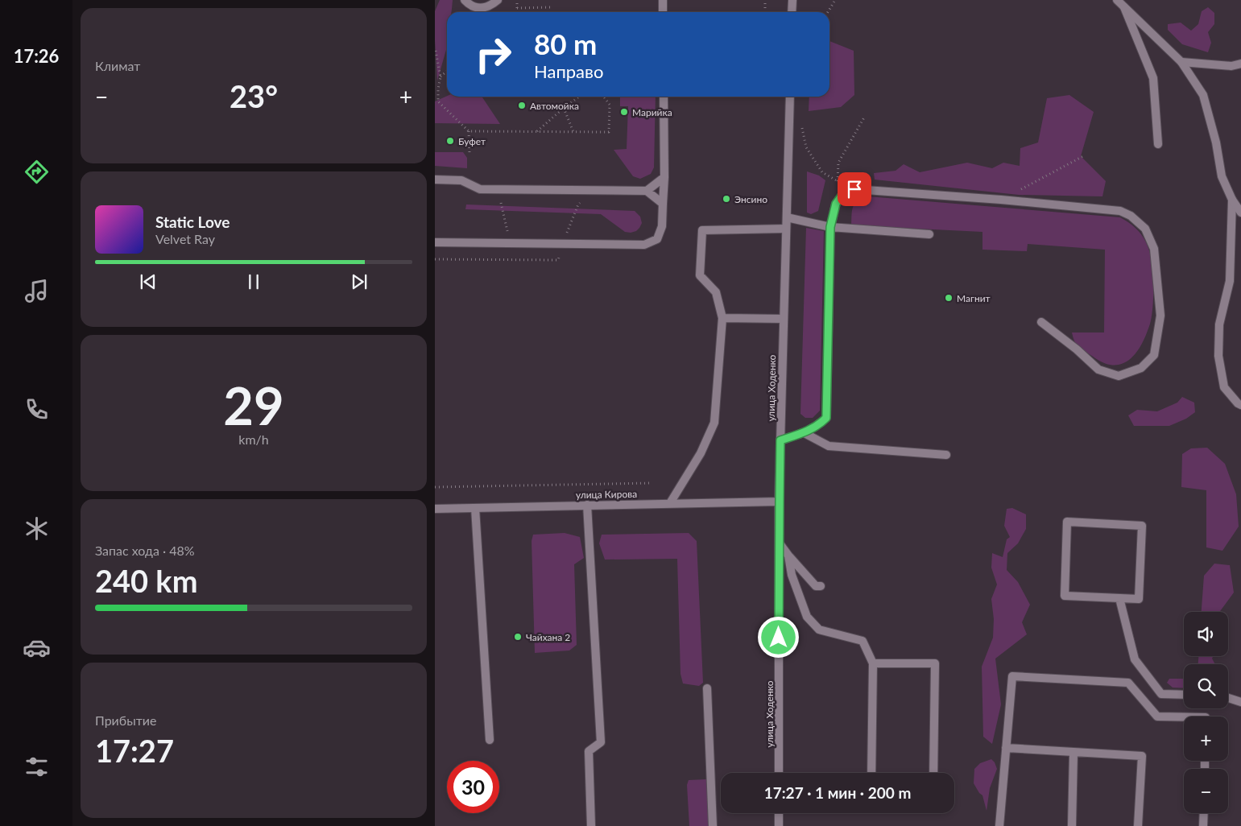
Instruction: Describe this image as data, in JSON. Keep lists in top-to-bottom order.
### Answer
{
  "streets": {
    "street": ["улица Ходенко", "улица Кирова"]
  },
  "crossings": [
    ["улица Ходенко", "улица Кирова"]
  ],
  "places": [
    "Автомойка",
    "Марийка",
    "Буфет",
    "Энсино",
    "Магнит",
    "Чайхана 2"
  ],
  "page": {
    "tabs": "17:26",
    "tile": [
      "Климат",
      ["29", "km/h"],
      ["Запас хода · 48%", "240 km"],
      ["Прибытие", "17:27"]
    ],
    "turn": ["80 m", "Направо"],
    "heat": ["−", "23°", "+"],
    "song": ["Static Love", "Velvet Ray"],
    "map_buttons": ["+", "−"],
    "limit": "30",
    "trip": "17:27 · 1 мин · 200 m"
  }
}
